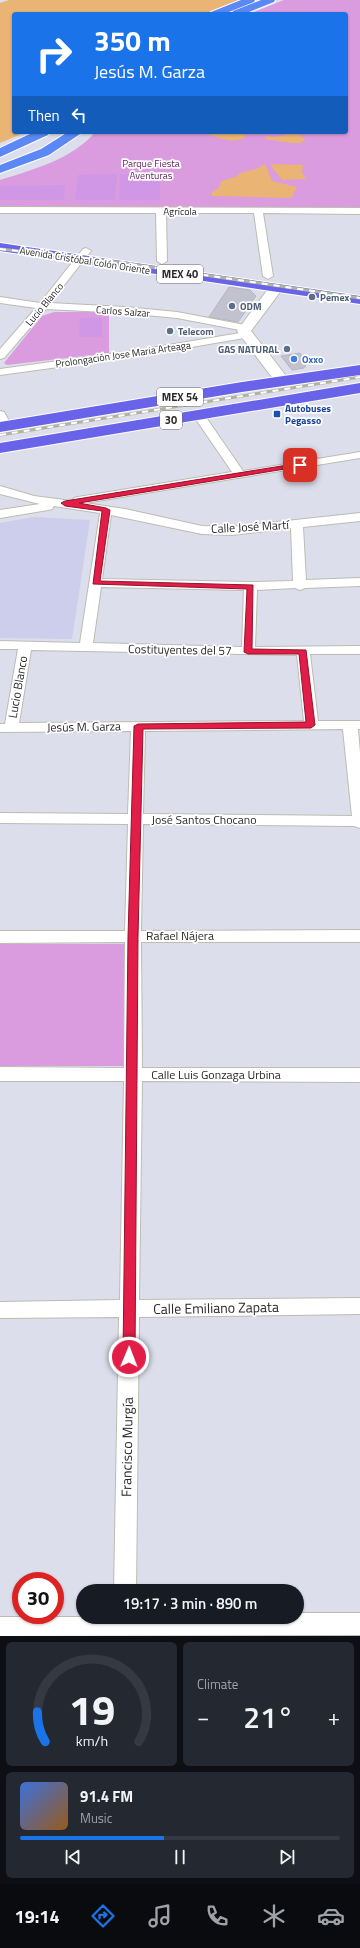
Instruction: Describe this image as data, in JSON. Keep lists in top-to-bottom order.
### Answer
{
  "streets": {
    "main road": [
      "Avenida Cristóbal Colón Oriente",
      "MEX 40",
      "MEX 54",
      "30"
    ],
    "street": [
      "Agrícola",
      "Lucio Blanco",
      "Carlos Salzar",
      "Prolongación Jose Maria Arteaga",
      "Calle José Martí",
      "Costituyentes del 57",
      "Jesús M. Garza",
      "José Santos Chocano",
      "Rafael Nájera",
      "Calle Luis Gonzaga Urbina",
      "Calle Emiliano Zapata",
      "Francisco Murgía"
    ]
  },
  "crossings": [
    ["Avenida Cristóbal Colón Oriente", "Lucio Blanco"],
    ["Lucio Blanco", "Carlos Salzar"],
    ["Lucio Blanco", "Costituyentes del 57"],
    ["Lucio Blanco", "Jesús M. Garza"],
    ["Carlos Salzar", "Prolongación Jose Maria Arteaga"],
    ["Jesús M. Garza", "Francisco Murgía"],
    ["José Santos Chocano", "Francisco Murgía"],
    ["Rafael Nájera", "Francisco Murgía"],
    ["Calle Luis Gonzaga Urbina", "Francisco Murgía"],
    ["Calle Emiliano Zapata", "Francisco Murgía"]
  ],
  "parks": ["Parque Fiesta Aventuras"],
  "places": {
    "other": [
      "Pemex",
      "ODM",
      "Telecom",
      "GAS NATURAL",
      "Oxxo"
    ],
    "transit": ["Autobuses Pegasso"]
  },
  "page": {
    "turn": ["350 m", "Jesús M. Garza"],
    "then": "Then",
    "limit": "30",
    "trip": "19:17 · 3 min · 890 m",
    "tile": "Climate",
    "heat": ["−", "21°", "+"],
    "song": ["91.4 FM", "Music"],
    "tabs": "19:14",
    "gauge": ["19", "km/h"]
  }
}
